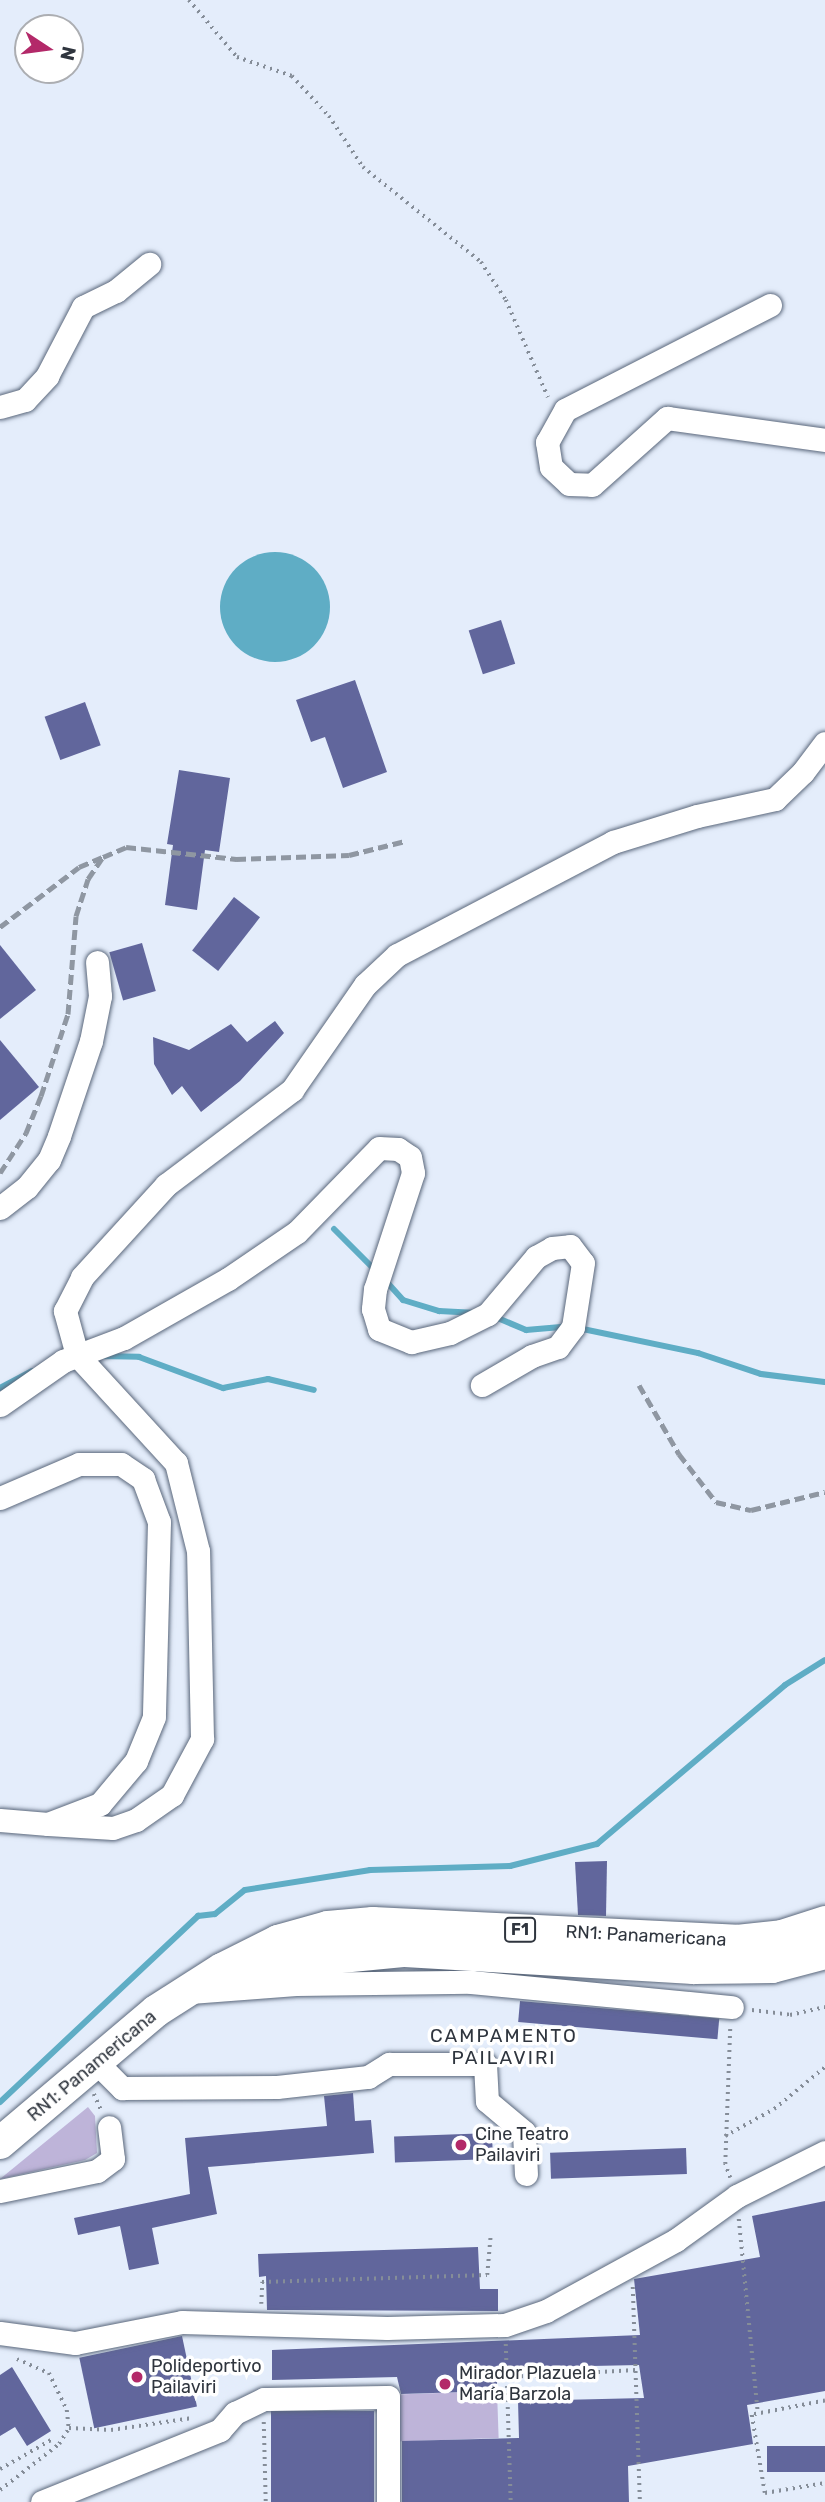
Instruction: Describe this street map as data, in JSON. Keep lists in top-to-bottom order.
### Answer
{
  "streets": {
    "highway": ["F1", "RN1: Panamericana"]
  },
  "districts": ["CAMPAMENTO PAILAVIRI"],
  "places": ["Cine Teatro Pailaviri", "Polideportivo Pailaviri", "Mirador Plazuela María Barzola"],
  "north": "right"
}
